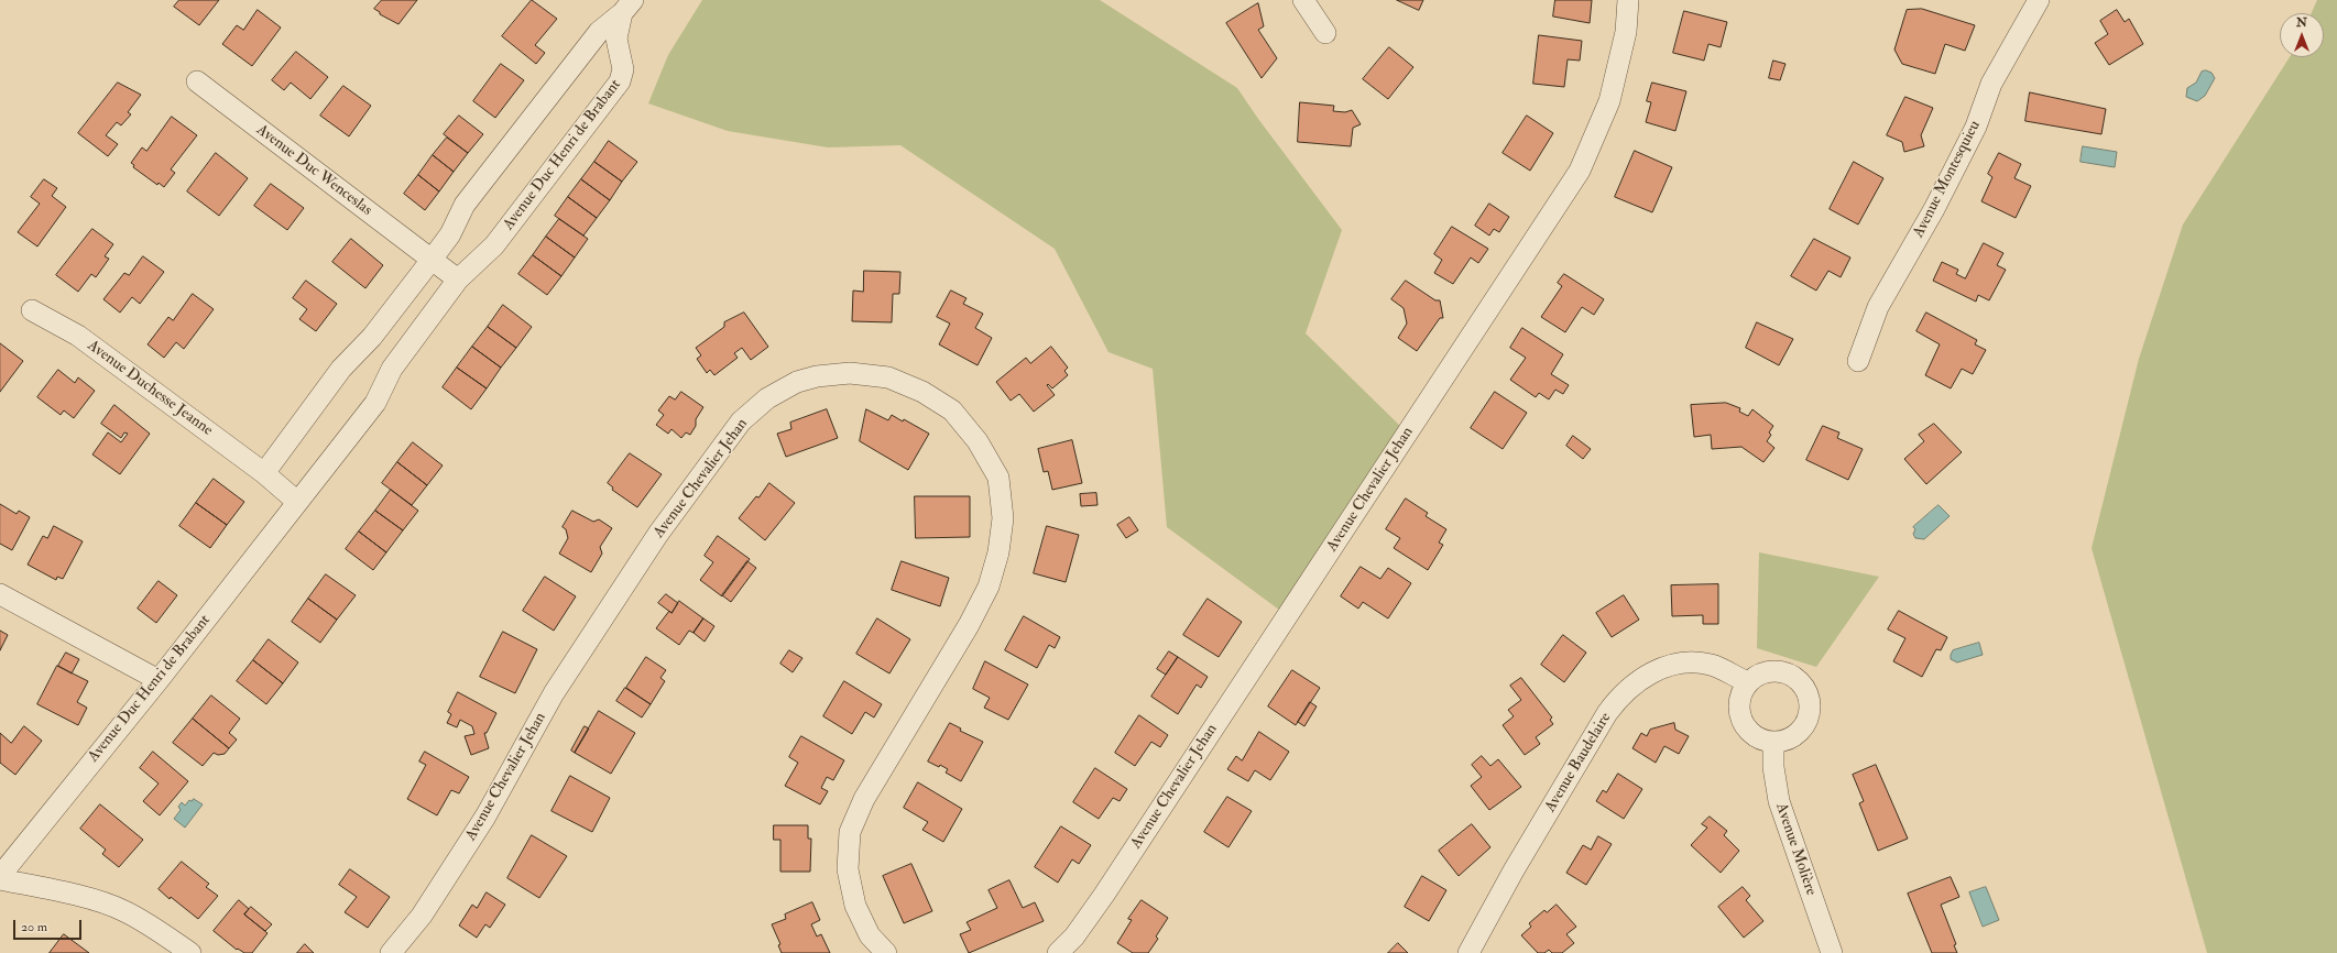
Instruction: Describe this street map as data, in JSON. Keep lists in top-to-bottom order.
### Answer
{
  "streets": {
    "street": [
      "Avenue Duc Henri de Brabant",
      "Avenue Duc Wenceslas",
      "Avenue Montesquieu",
      "Avenue Duchesse Jeanne",
      "Avenue Chevalier Jehan",
      "Avenue Baudelaire",
      "Avenue Molière"
    ]
  },
  "crossings": [
    ["Avenue Duc Henri de Brabant", "Avenue Duc Wenceslas"],
    ["Avenue Duc Henri de Brabant", "Avenue Duchesse Jeanne"],
    ["Avenue Baudelaire", "Avenue Molière"]
  ],
  "scale_bar": "20 m",
  "north": "top"
}
